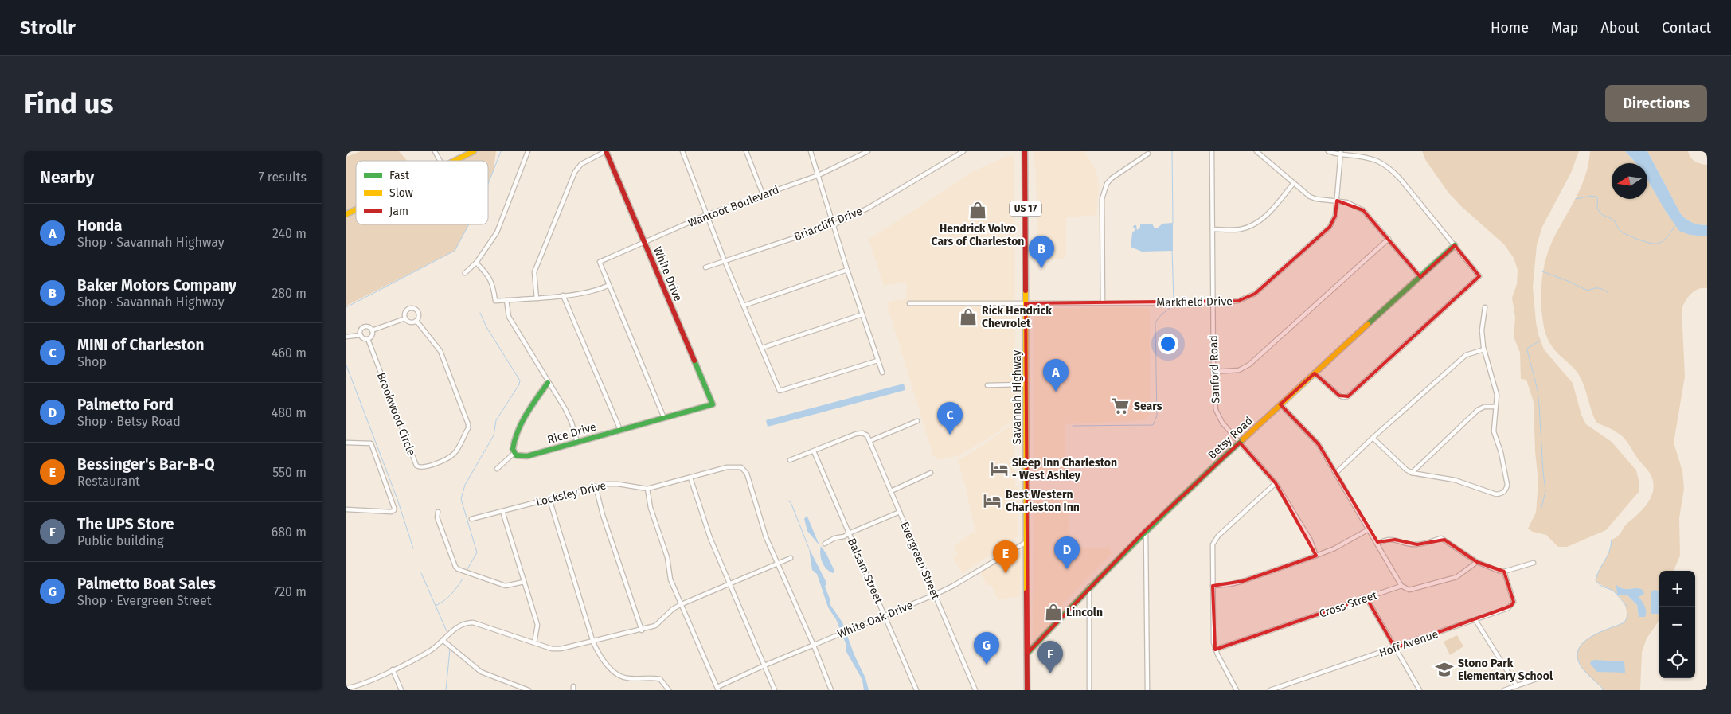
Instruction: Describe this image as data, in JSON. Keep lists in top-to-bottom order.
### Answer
{
  "streets": {
    "main road": [
      "US 17",
      "White Drive",
      "Savannah Highway",
      "Rice Drive",
      "Betsy Road"
    ],
    "street": [
      "Wantoot Boulevard",
      "Briarcliff Drive",
      "Markfield Drive",
      "Sanford Road",
      "Brookwood Circle",
      "Locksley Drive",
      "Evergreen Street",
      "Balsam Street",
      "Cross Street",
      "White Oak Drive",
      "Hoff Avenue"
    ]
  },
  "crossings": [
    ["Wantoot Boulevard", "White Drive"],
    ["White Drive", "Rice Drive"],
    ["Markfield Drive", "Sanford Road"],
    ["Markfield Drive", "Savannah Highway"],
    ["Sanford Road", "Betsy Road"],
    ["Savannah Highway", "Betsy Road"],
    ["Savannah Highway", "White Oak Drive"],
    ["Evergreen Street", "Balsam Street"],
    ["Evergreen Street", "White Oak Drive"],
    ["Balsam Street", "White Oak Drive"]
  ],
  "places": {
    "shop": ["Hendrick Volvo Cars of Charleston", "Rick Hendrick Chevrolet", "Lincoln"],
    "supermarket": ["Sears"],
    "hotel": ["Sleep Inn Charleston - West Ashley", "Best Western Charleston Inn"],
    "school or university": ["Stono Park Elementary School"]
  },
  "legend": ["Fast", "Slow", "Jam"],
  "north": "left",
  "page": {
    "header": "Strollr",
    "nav": [
      "Home",
      "Map",
      "About",
      "Contact"
    ],
    "buttons": "Directions",
    "title": "Find us",
    "heading": ["Nearby", "7 results"],
    "list": [
      {
        "mark": "A",
        "name": "Honda",
        "note": "Shop · Savannah Highway",
        "value": "240 m"
      },
      {
        "mark": "B",
        "name": "Baker Motors Company",
        "note": "Shop · Savannah Highway",
        "value": "280 m"
      },
      {
        "mark": "C",
        "name": "MINI of Charleston",
        "note": "Shop",
        "value": "460 m"
      },
      {
        "mark": "D",
        "name": "Palmetto Ford",
        "note": "Shop · Betsy Road",
        "value": "480 m"
      },
      {
        "mark": "E",
        "name": "Bessinger's Bar-B-Q",
        "note": "Restaurant",
        "value": "550 m"
      },
      {
        "mark": "F",
        "name": "The UPS Store",
        "note": "Public building",
        "value": "680 m"
      },
      {
        "mark": "G",
        "name": "Palmetto Boat Sales",
        "note": "Shop · Evergreen Street",
        "value": "720 m"
      }
    ],
    "pins": [
      "B",
      "A",
      "C",
      "D",
      "E",
      "G",
      "F"
    ],
    "map_buttons": ["+", "−"]
  }
}
